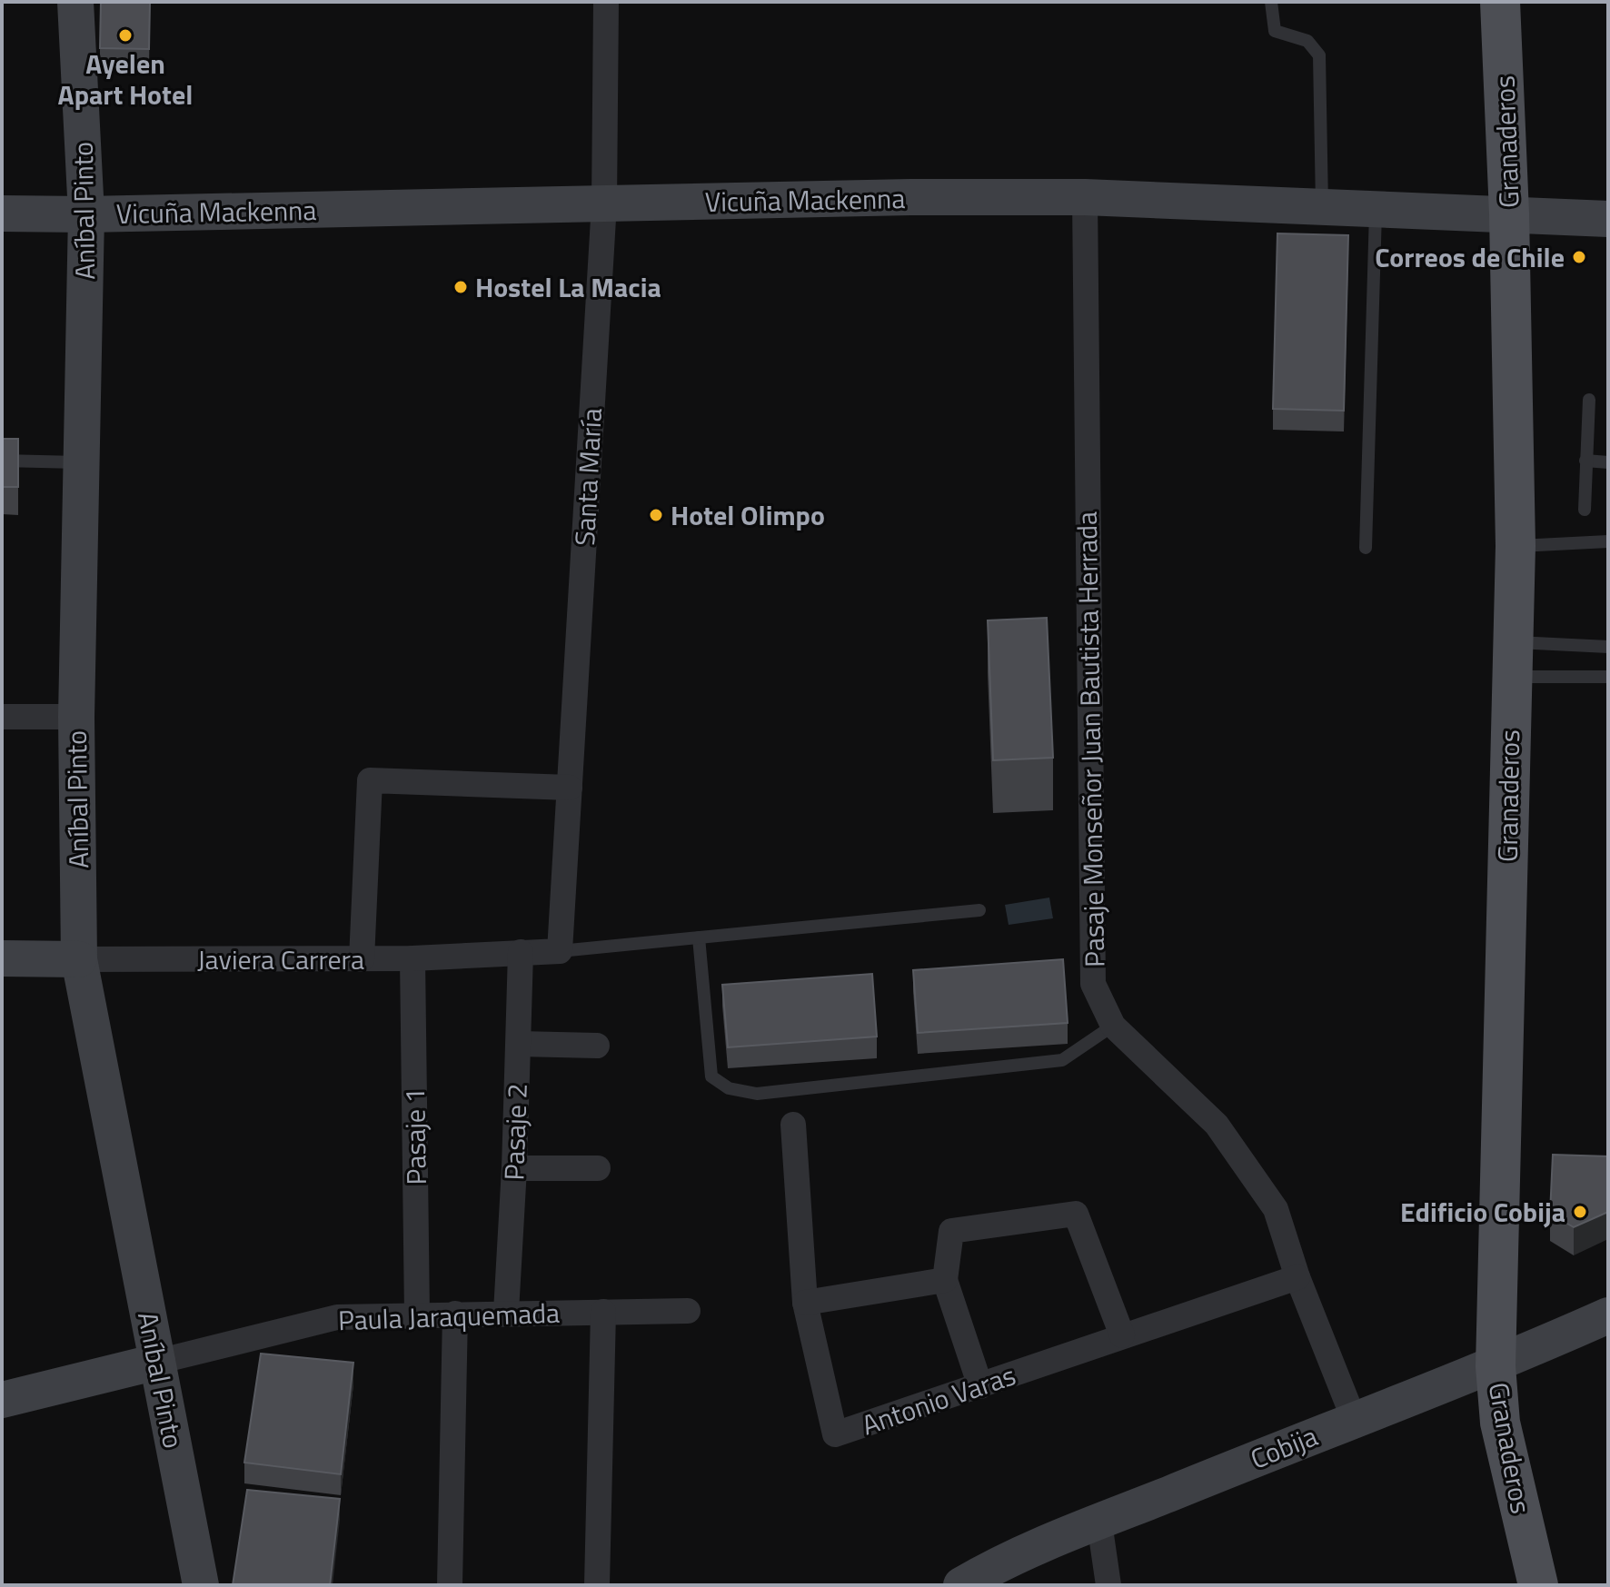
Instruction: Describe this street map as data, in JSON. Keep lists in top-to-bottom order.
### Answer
{
  "streets": {
    "main road": ["Granaderos"],
    "street": [
      "Vicuña Mackenna",
      "Aníbal Pinto",
      "Santa María",
      "Pasaje Monseñor Juan Bautista Herrada",
      "Javiera Carrera",
      "Pasaje 2",
      "Pasaje 1",
      "Paula Jaraquemada",
      "Antonio Varas",
      "Cobija"
    ]
  },
  "crossings": [
    ["Granaderos", "Vicuña Mackenna"],
    ["Granaderos", "Cobija"],
    ["Vicuña Mackenna", "Aníbal Pinto"],
    ["Vicuña Mackenna", "Santa María"],
    ["Vicuña Mackenna", "Pasaje Monseñor Juan Bautista Herrada"],
    ["Aníbal Pinto", "Javiera Carrera"],
    ["Aníbal Pinto", "Paula Jaraquemada"],
    ["Santa María", "Javiera Carrera"],
    ["Pasaje Monseñor Juan Bautista Herrada", "Antonio Varas"],
    ["Pasaje Monseñor Juan Bautista Herrada", "Cobija"],
    ["Javiera Carrera", "Pasaje 2"],
    ["Javiera Carrera", "Pasaje 1"],
    ["Pasaje 2", "Paula Jaraquemada"],
    ["Pasaje 1", "Paula Jaraquemada"]
  ],
  "places": [
    "Ayelen Apart Hotel",
    "Correos de Chile",
    "Hostel La Macia",
    "Hotel Olimpo",
    "Edificio Cobija"
  ]
}
